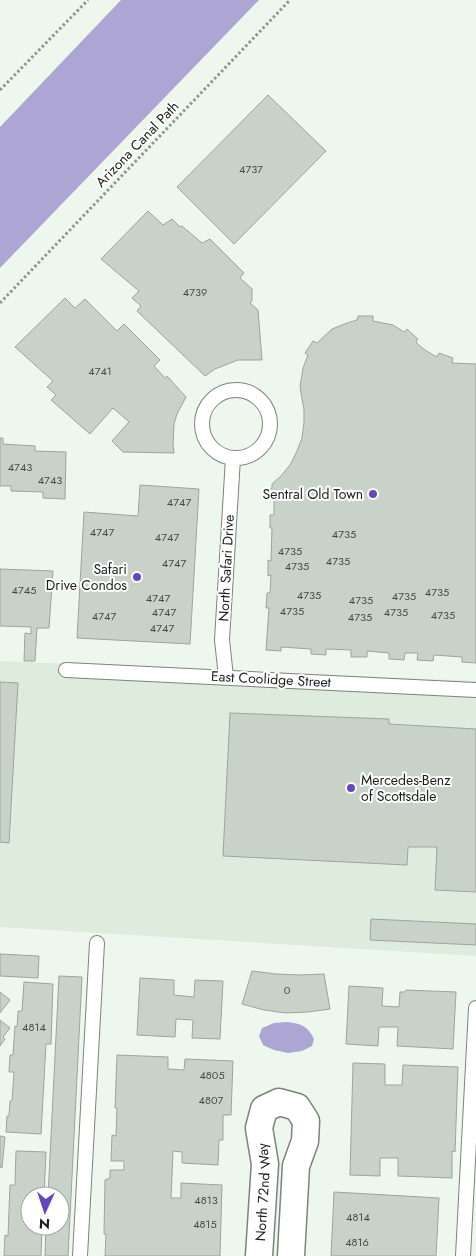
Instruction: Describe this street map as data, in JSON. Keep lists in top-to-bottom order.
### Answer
{
  "streets": {
    "street": ["North 72nd Way"],
    "lane": ["North Safari Drive", "East Coolidge Street"],
    "path": ["Arizona Canal Path"]
  },
  "crossings": [
    ["North Safari Drive", "East Coolidge Street"]
  ],
  "places": ["Sentral Old Town", "Safari Drive Condos", "Mercedes-Benz of Scottsdale"],
  "house_numbers": [
    "4737",
    "4739",
    "4741",
    "4743",
    "4743",
    "4747",
    "4747",
    "4735",
    "4747",
    "4735",
    "4735",
    "4747",
    "4735",
    "4745",
    "4735",
    "4735",
    "4735",
    "4747",
    "4735",
    "4735",
    "4747",
    "4735",
    "4735",
    "4747",
    "4735",
    "4747",
    "0",
    "4814",
    "4805",
    "4807",
    "4813",
    "4814",
    "4815",
    "4816"
  ],
  "north": "bottom"
}
